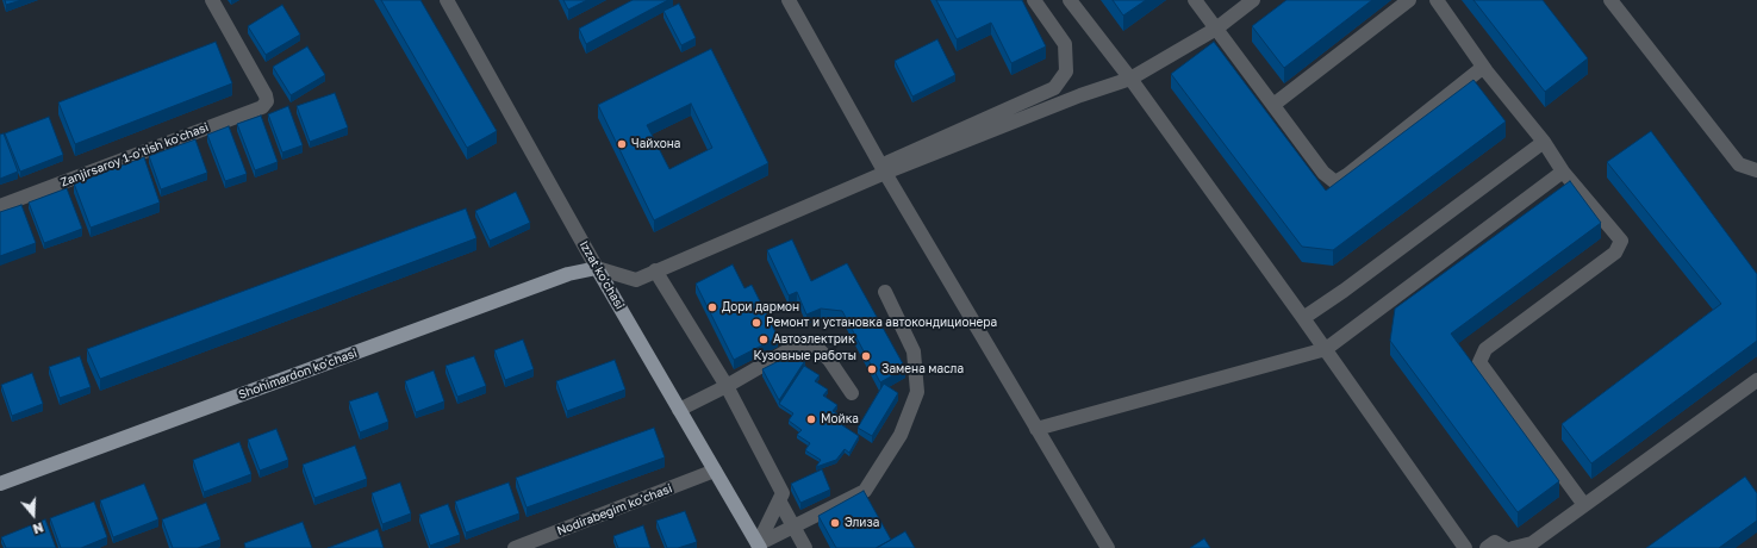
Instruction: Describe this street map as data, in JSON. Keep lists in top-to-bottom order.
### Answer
{
  "streets": {
    "main road": ["Izzat ko'chasi", "Shohimardon ko'chasi"],
    "street": ["Zanjirsaroy 1-o'tish ko'chasi", "Nodirabegim ko'chasi"]
  },
  "crossings": [
    ["Izzat ko'chasi", "Shohimardon ko'chasi"],
    ["Izzat ko'chasi", "Nodirabegim ko'chasi"]
  ],
  "places": [
    "Чайхона",
    "Дори дармон",
    "Ремонт и установка автокондиционера",
    "Автоэлектрик",
    "Кузовные работы",
    "Замена масла",
    "Мойка",
    "Элиза"
  ],
  "north": "bottom"
}
